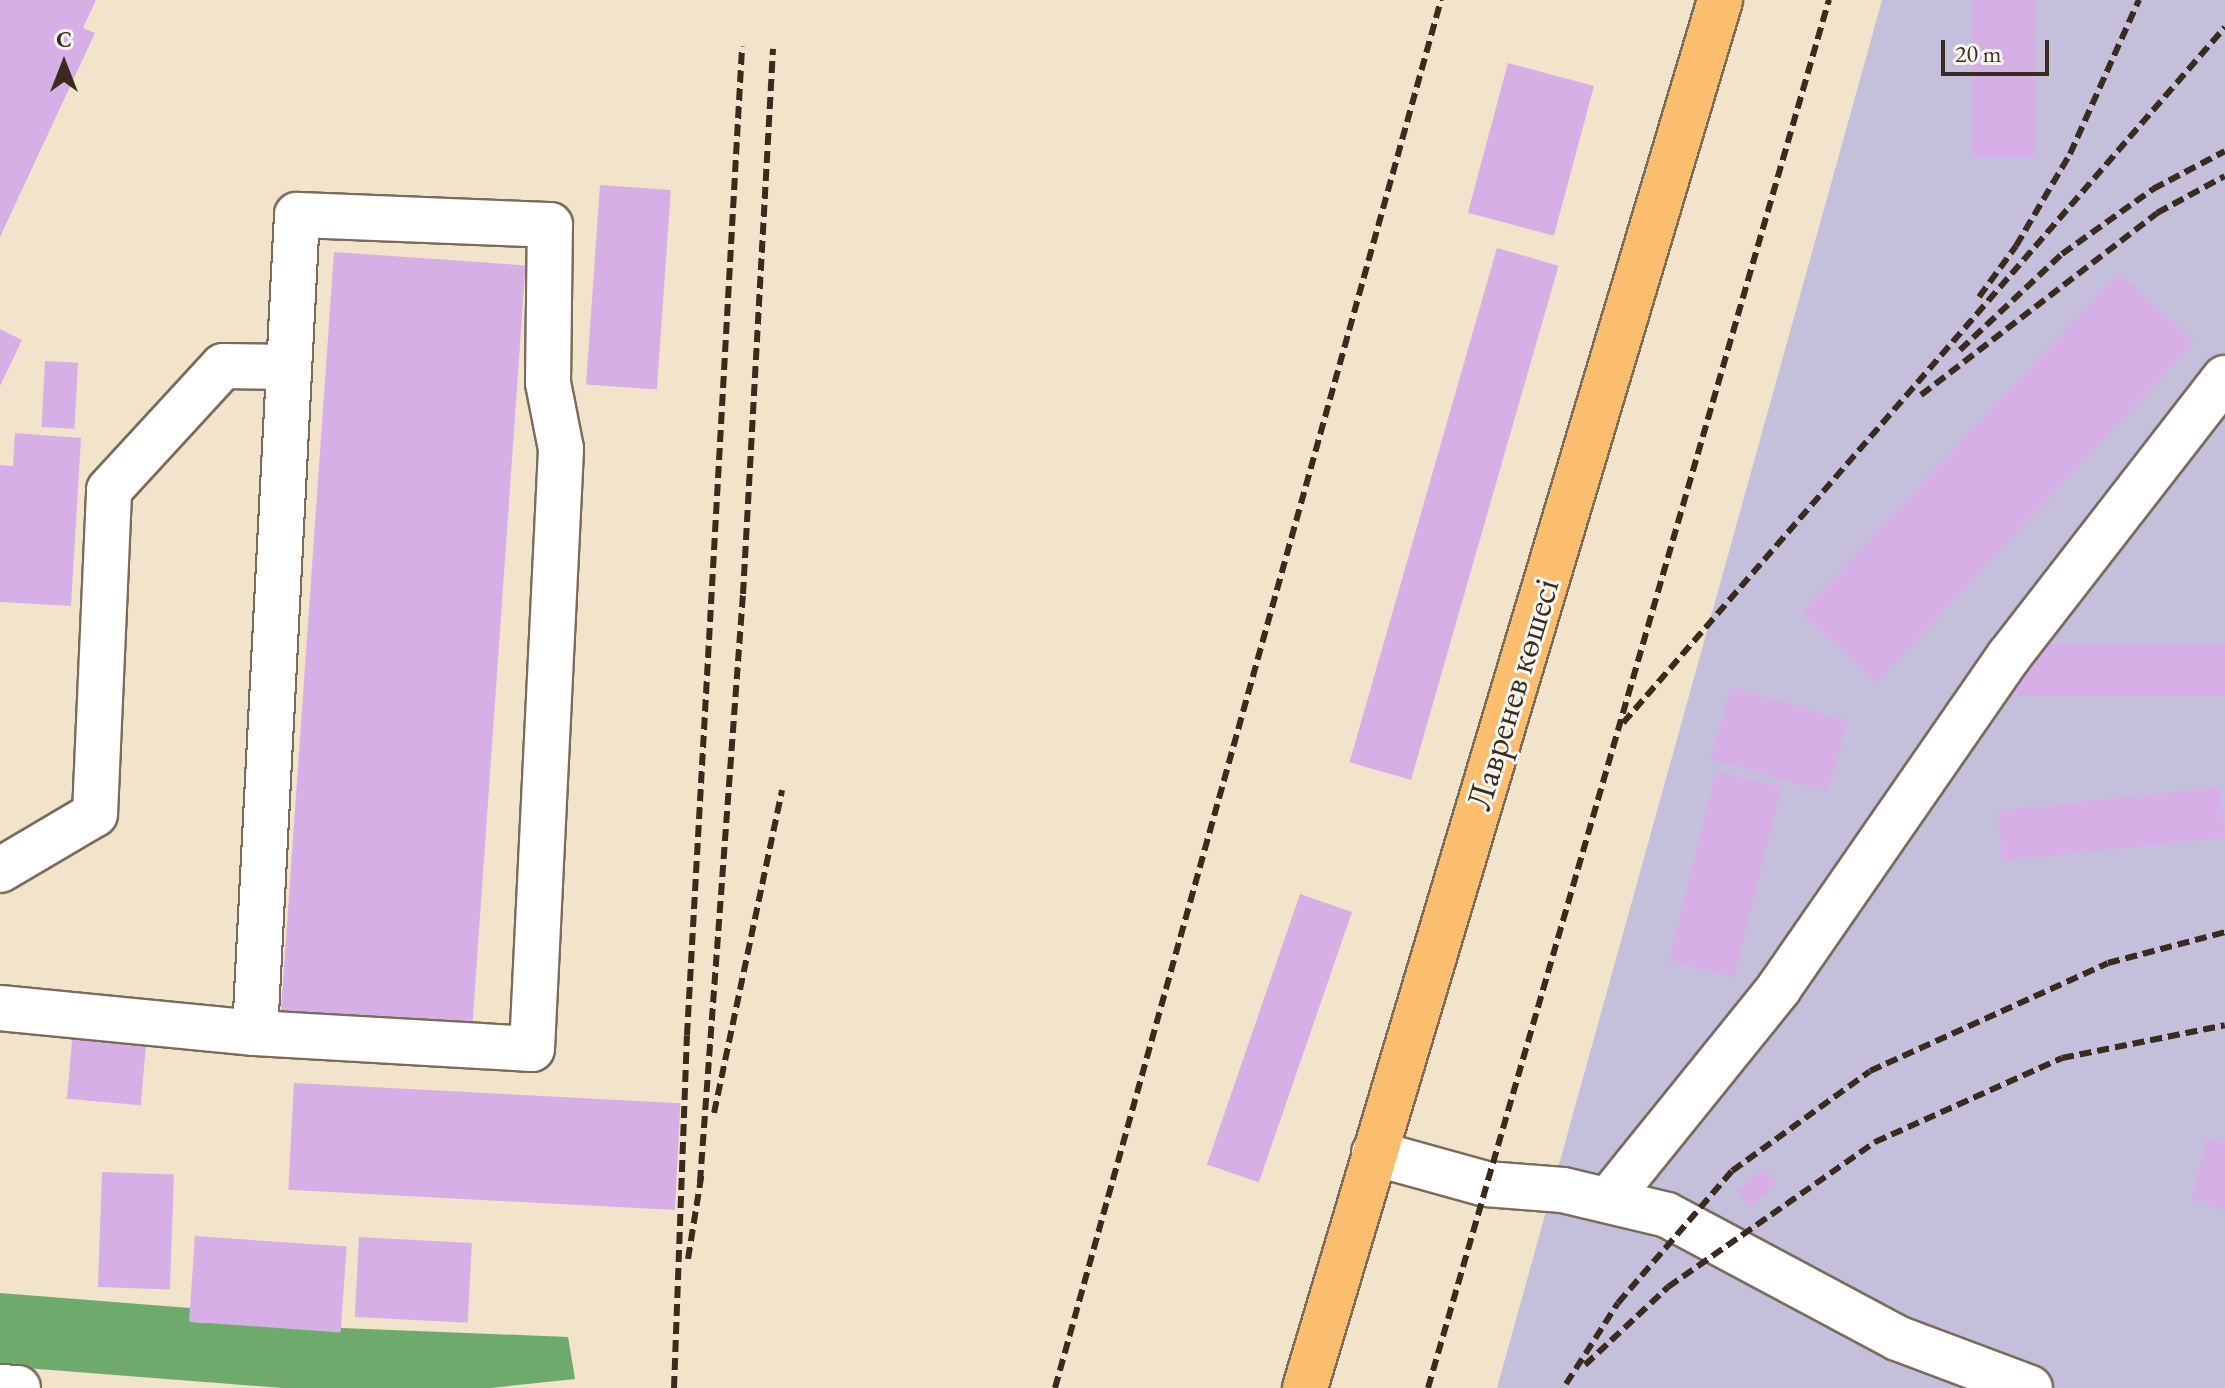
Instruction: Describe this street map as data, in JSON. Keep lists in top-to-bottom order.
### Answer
{
  "streets": {
    "main road": ["Лавренев көшесі"]
  },
  "scale_bar": "20 m",
  "north": "top"
}
